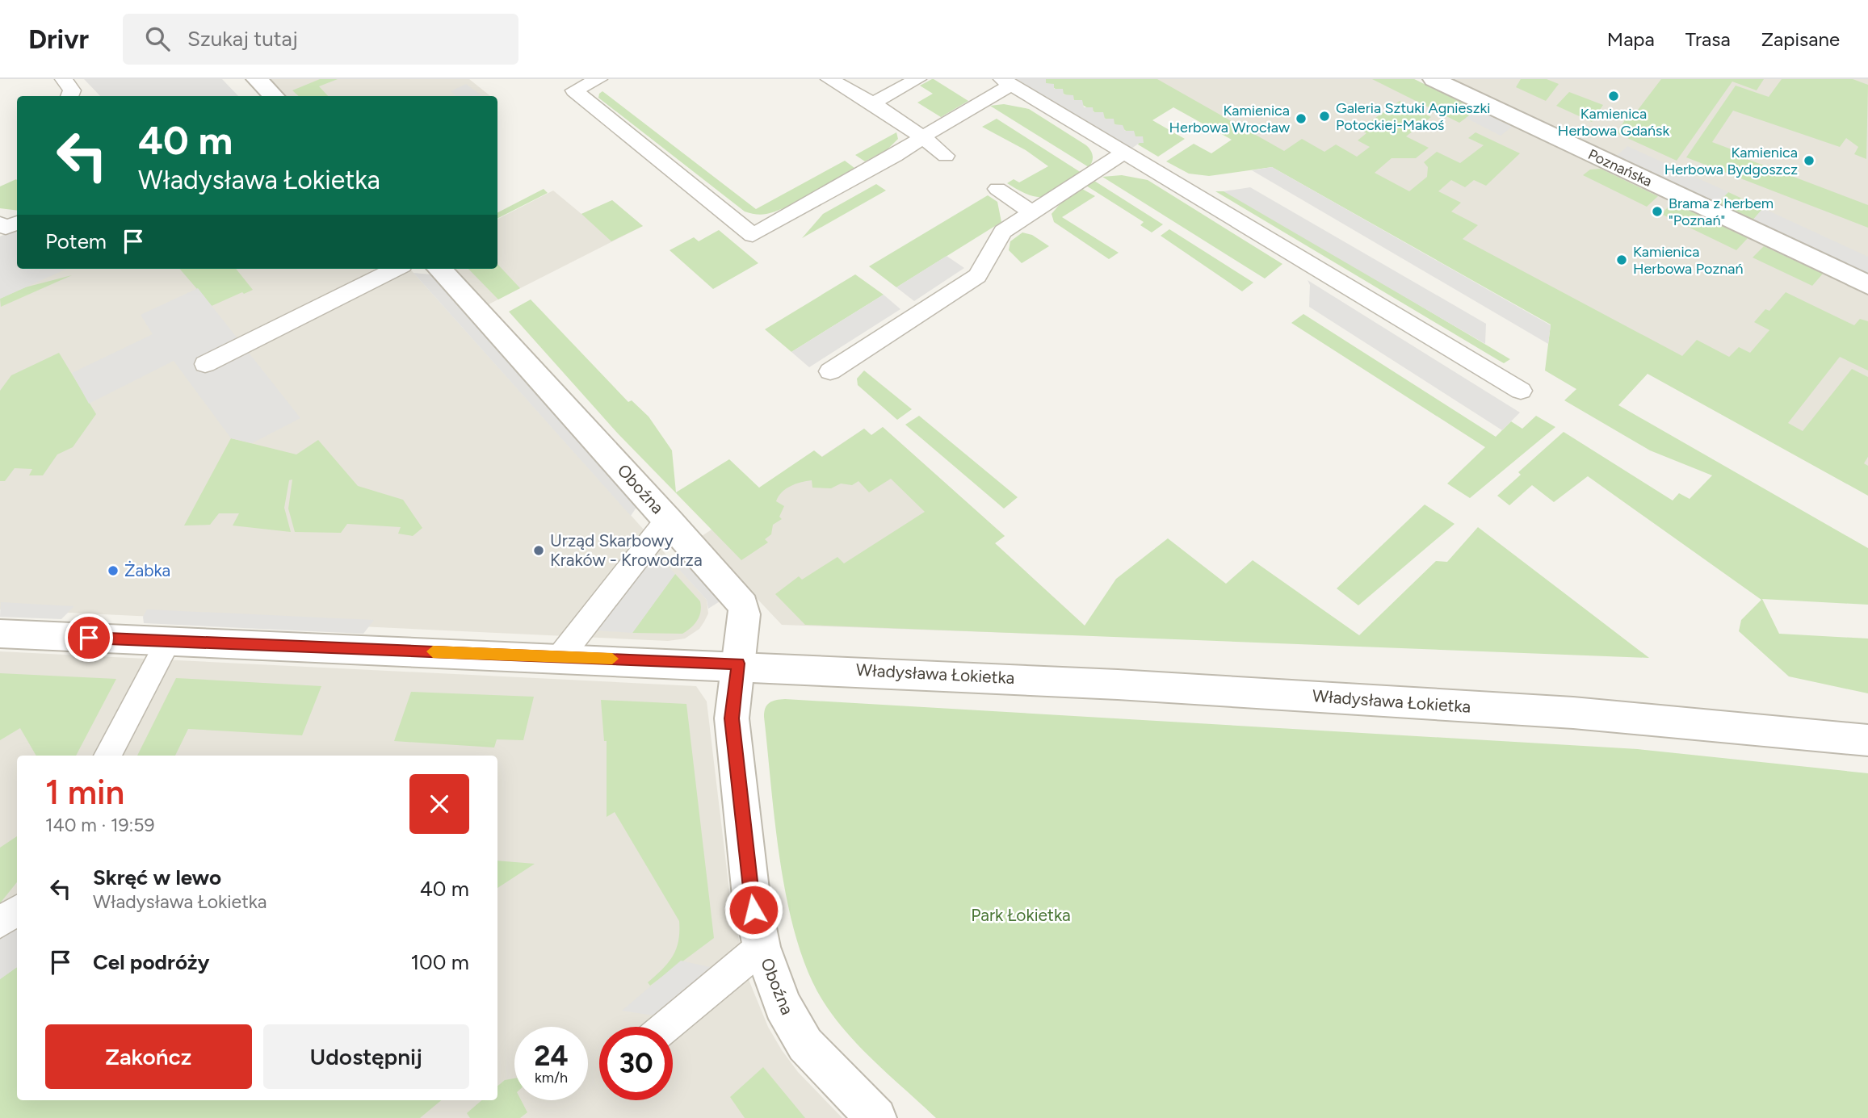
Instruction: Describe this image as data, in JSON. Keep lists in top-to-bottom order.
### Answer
{
  "streets": {
    "street": ["Poznańska", "Oboźna", "Władysława Łokietka"]
  },
  "crossings": [
    ["Oboźna", "Władysława Łokietka"]
  ],
  "parks": ["Park Łokietka"],
  "places": [
    "Kamienica Herbowa Gdańsk",
    "Galeria Sztuki Agnieszki Potockiej-Makoś",
    "Kamienica Herbowa Wrocław",
    "Kamienica Herbowa Bydgoszcz",
    "Brama z herbem \"Poznań\"",
    "Kamienica Herbowa Poznań",
    "Urząd Skarbowy Kraków - Krowodrza",
    "Żabka"
  ],
  "page": {
    "header": "Drivr",
    "search": "Szukaj tutaj",
    "nav": ["Mapa", "Trasa", "Zapisane"],
    "turn": ["40 m", "Władysława Łokietka"],
    "then": "Potem",
    "heading": ["1 min", "140 m · 19:59"],
    "list": [
      {
        "name": "Skręć w lewo",
        "note": "Władysława Łokietka",
        "value": "40 m"
      },
      {
        "name": "Cel podróży",
        "value": "100 m"
      }
    ],
    "buttons": ["Zakończ", "Udostępnij"],
    "speed": "24 km/h",
    "limit": "30"
  }
}
